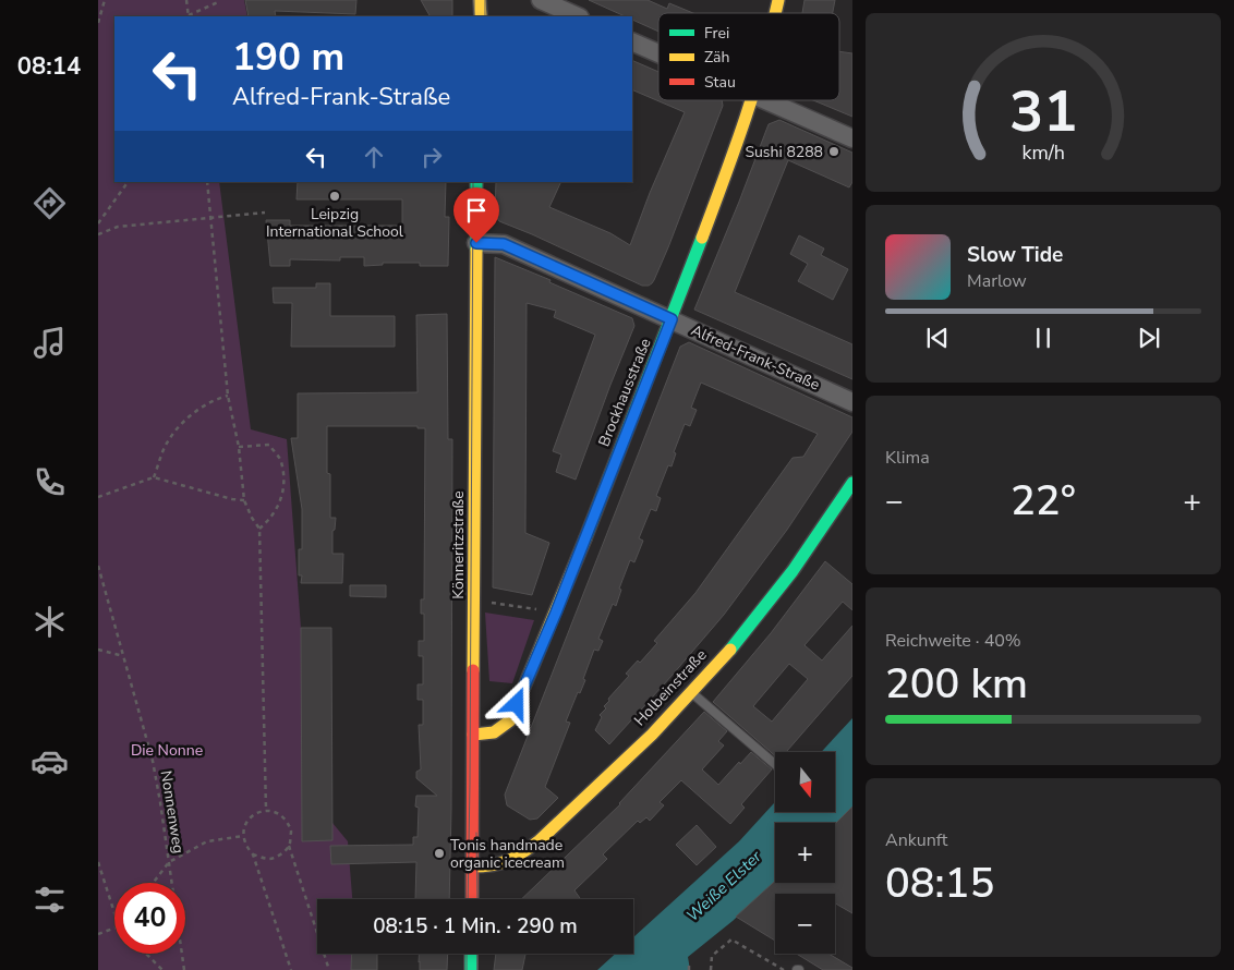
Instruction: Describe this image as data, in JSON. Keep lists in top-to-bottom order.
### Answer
{
  "streets": {
    "street": [
      "Alfred-Frank-Straße",
      "Brockhausstraße",
      "Könneritzstraße",
      "Holbeinstraße"
    ],
    "path": ["Nonnenweg"]
  },
  "crossings": [
    ["Alfred-Frank-Straße", "Brockhausstraße"],
    ["Alfred-Frank-Straße", "Könneritzstraße"],
    ["Brockhausstraße", "Könneritzstraße"],
    ["Könneritzstraße", "Holbeinstraße"]
  ],
  "water": ["Weiße Elster"],
  "parks": ["Die Nonne"],
  "places": ["Sushi 8288", "Leipzig International School", "Tonis handmade organic icecream"],
  "legend": ["Frei", "Zäh", "Stau"],
  "north": "bottom",
  "page": {
    "tabs": "08:14",
    "turn": ["190 m", "Alfred-Frank-Straße"],
    "song": ["Slow Tide", "Marlow"],
    "tile": [
      "Klima",
      ["Reichweite · 40%", "200 km"],
      ["Ankunft", "08:15"]
    ],
    "heat": ["−", "22°", "+"],
    "map_buttons": ["+", "−"],
    "limit": "40",
    "trip": "08:15 · 1 Min. · 290 m",
    "gauge": ["31", "km/h"]
  }
}
